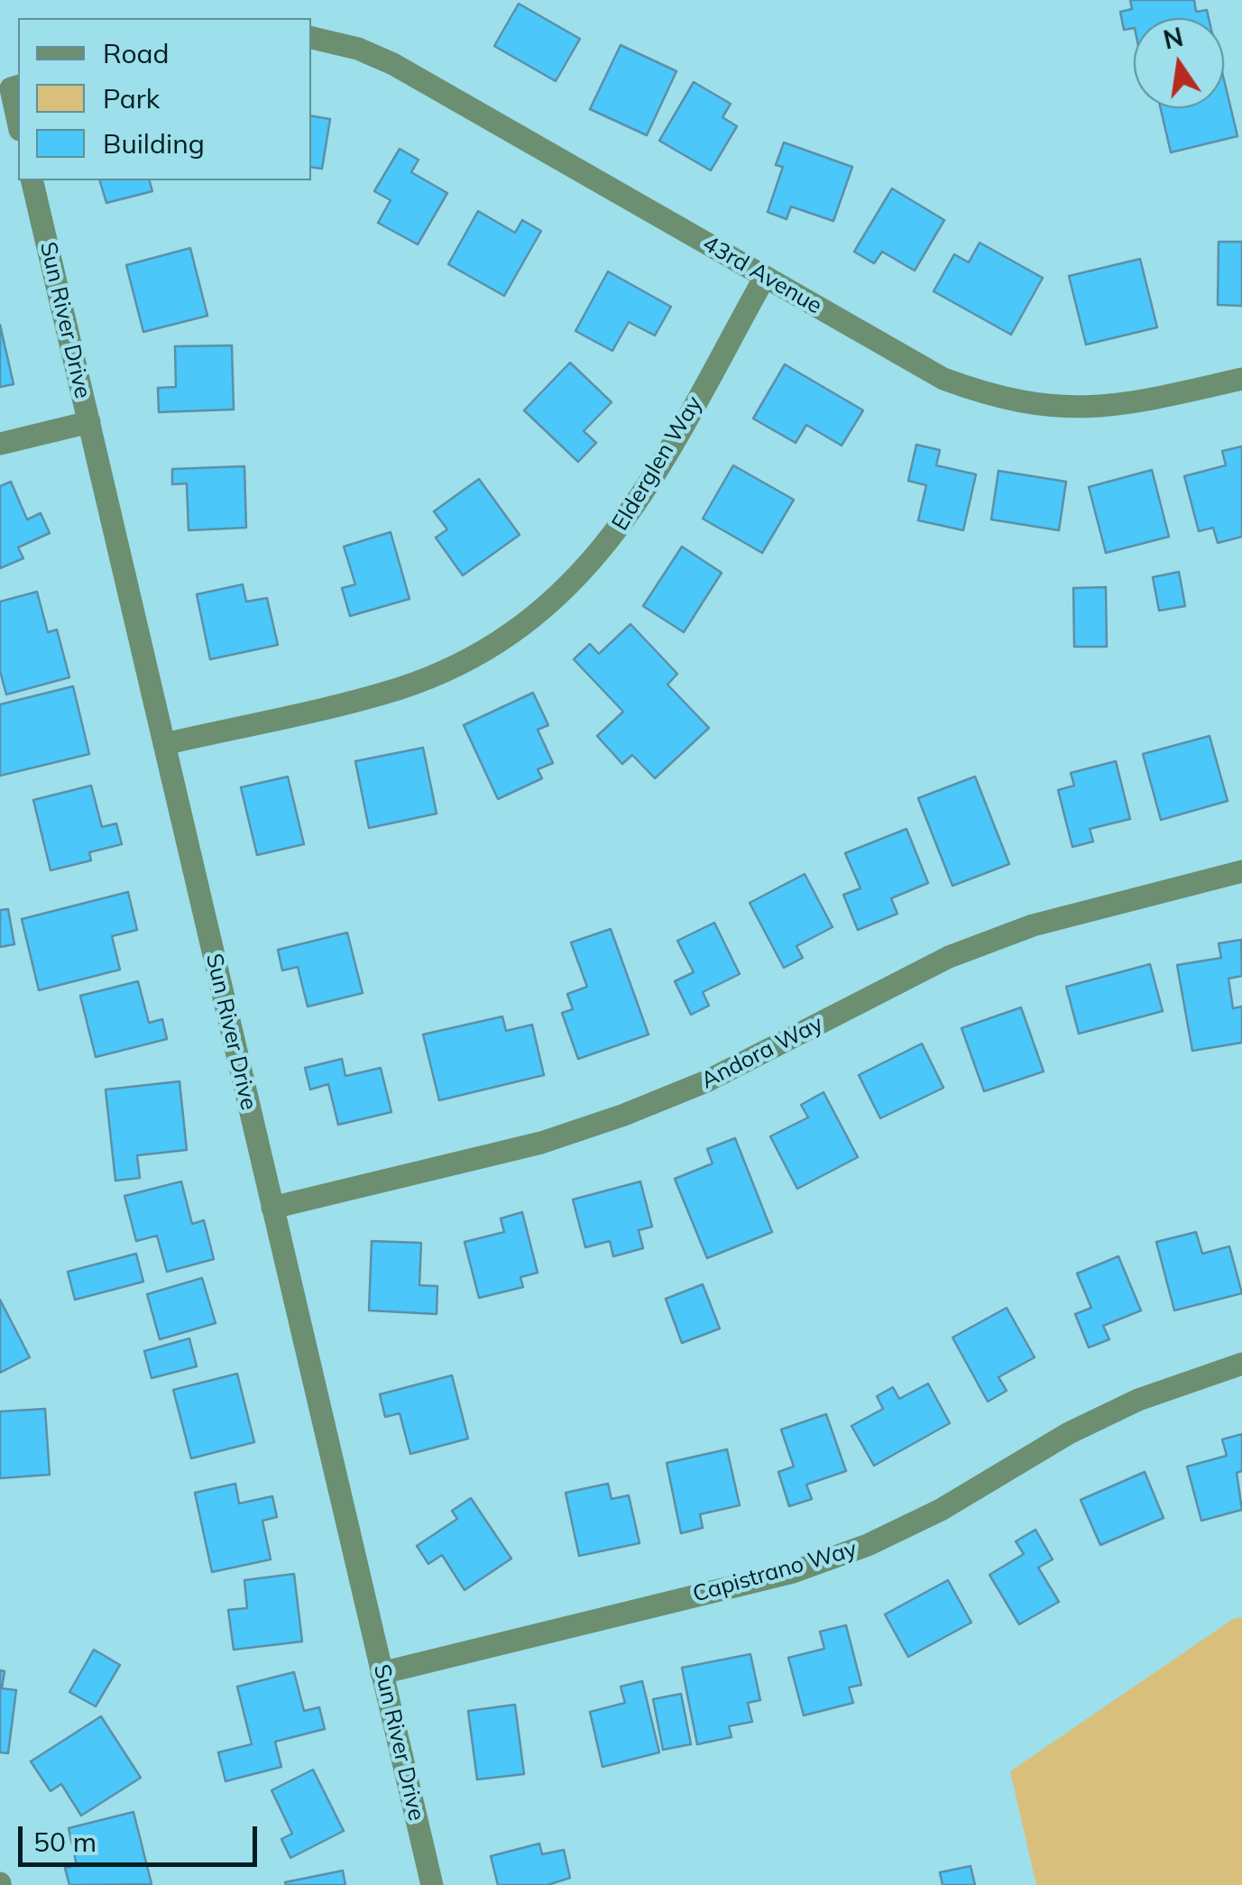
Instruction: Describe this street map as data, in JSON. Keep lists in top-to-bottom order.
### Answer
{
  "streets": {
    "street": [
      "43rd Avenue",
      "Sun River Drive",
      "Elderglen Way",
      "Andora Way",
      "Capistrano Way"
    ]
  },
  "crossings": [
    ["43rd Avenue", "Elderglen Way"],
    ["Sun River Drive", "Elderglen Way"],
    ["Sun River Drive", "Andora Way"],
    ["Sun River Drive", "Capistrano Way"]
  ],
  "legend": ["Road", "Park", "Building"],
  "scale_bar": "50 m",
  "north": "top"
}
